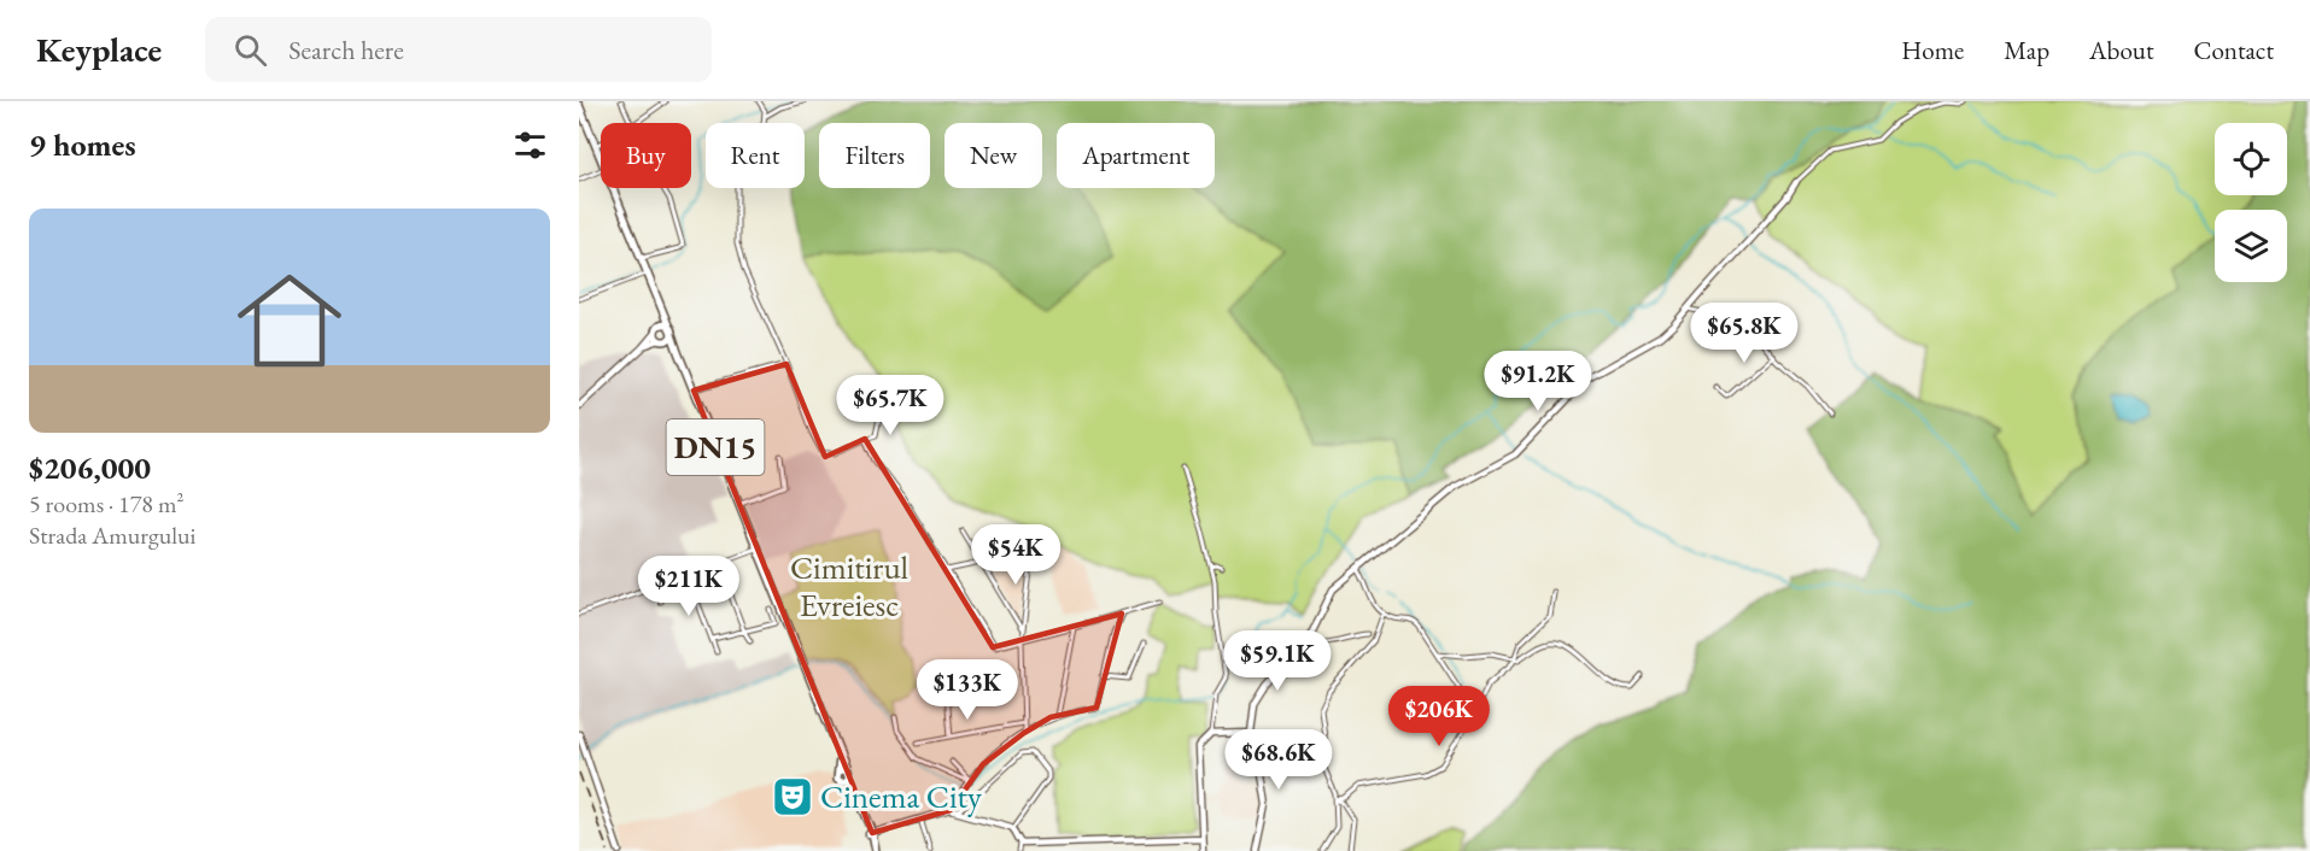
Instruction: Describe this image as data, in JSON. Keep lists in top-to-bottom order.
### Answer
{
  "streets": {
    "main road": ["DN15"]
  },
  "parks": ["Cimitirul Evreiesc"],
  "places": {
    "theatre": ["Cinema City"]
  },
  "page": {
    "header": "Keyplace",
    "search": "Search here",
    "nav": [
      "Home",
      "Map",
      "About",
      "Contact"
    ],
    "heading": "9 homes",
    "chip": [
      "Buy",
      "Rent",
      "Filters",
      "New",
      "Apartment"
    ],
    "list": [
      {
        "name": "$206,000",
        "note": "5 rooms · 178 m² · Strada Amurgului"
      }
    ],
    "price": [
      "$65.8K",
      "$91.2K",
      "$65.7K",
      "$54K",
      "$211K",
      "$59.1K",
      "$133K",
      "$206K",
      "$68.6K"
    ]
  }
}
